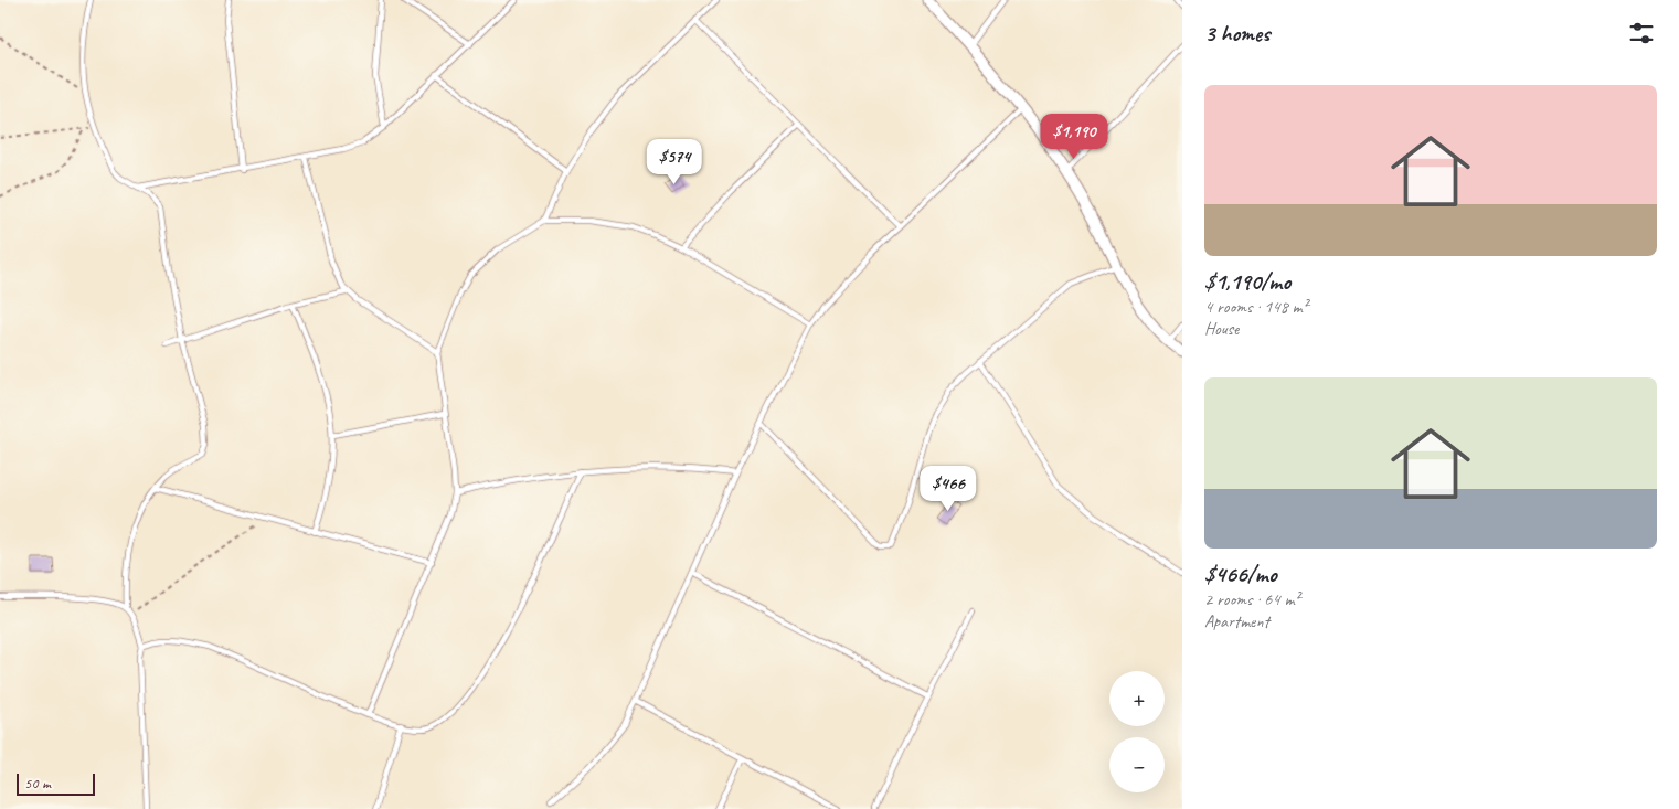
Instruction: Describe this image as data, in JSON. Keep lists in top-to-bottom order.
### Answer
{
  "scale_bar": "50 m",
  "page": {
    "heading": "3 homes",
    "list": [
      {
        "name": "$1,190/mo",
        "note": "4 rooms · 148 m² · House"
      },
      {
        "name": "$466/mo",
        "note": "2 rooms · 64 m² · Apartment"
      }
    ],
    "price": ["$1,190", "$574", "$466"],
    "map_buttons": ["+", "−"],
    "scale": "50 m"
  }
}
